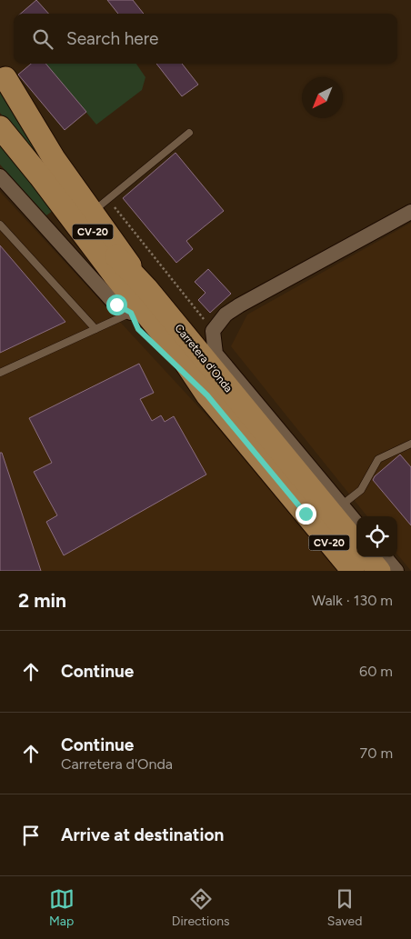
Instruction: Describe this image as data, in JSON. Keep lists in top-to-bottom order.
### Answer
{
  "streets": {
    "main road": ["CV-20", "Carretera d'Onda"]
  },
  "north": "bottom left",
  "page": {
    "search": "Search here",
    "heading": ["2 min", "Walk · 130 m"],
    "list": [
      ["Continue", "60 m"],
      ["Continue", "Carretera d'Onda", "70 m"],
      "Arrive at destination"
    ],
    "nav": ["Map", "Directions", "Saved"]
  }
}
